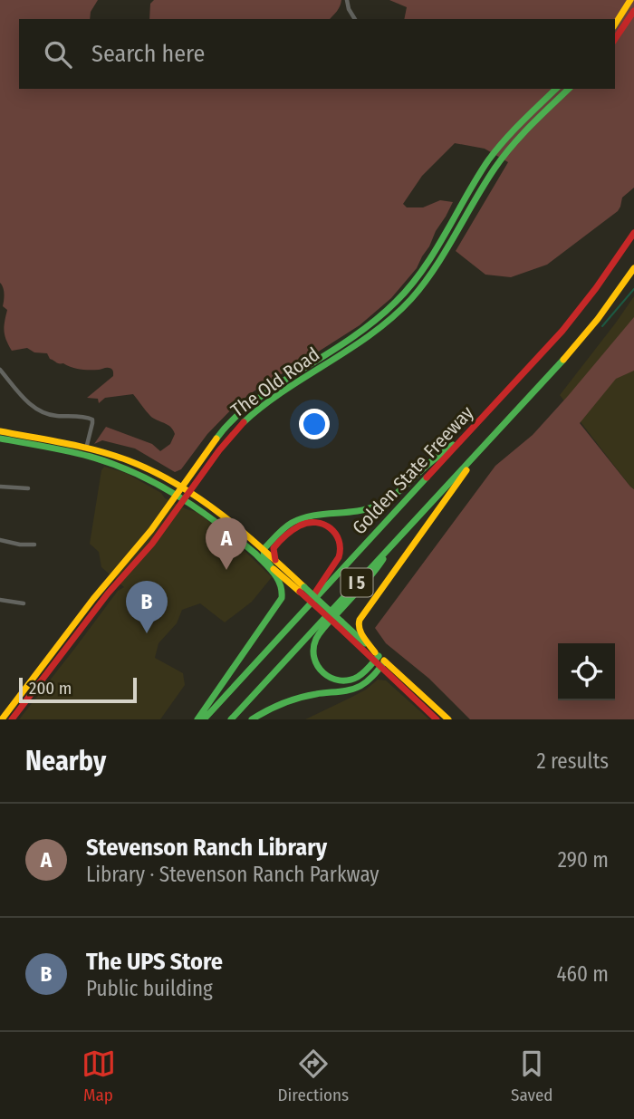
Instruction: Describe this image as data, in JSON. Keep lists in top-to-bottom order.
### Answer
{
  "streets": {
    "main road": ["The Old Road", "Golden State Freeway", "I 5"]
  },
  "scale_bar": "200 m",
  "page": {
    "search": "Search here",
    "pins": ["A", "B"],
    "scale": "200 m",
    "heading": ["Nearby", "2 results"],
    "list": [
      {
        "mark": "A",
        "name": "Stevenson Ranch Library",
        "note": "Library · Stevenson Ranch Parkway",
        "value": "290 m"
      },
      {
        "mark": "B",
        "name": "The UPS Store",
        "note": "Public building",
        "value": "460 m"
      }
    ],
    "nav": ["Map", "Directions", "Saved"]
  }
}
